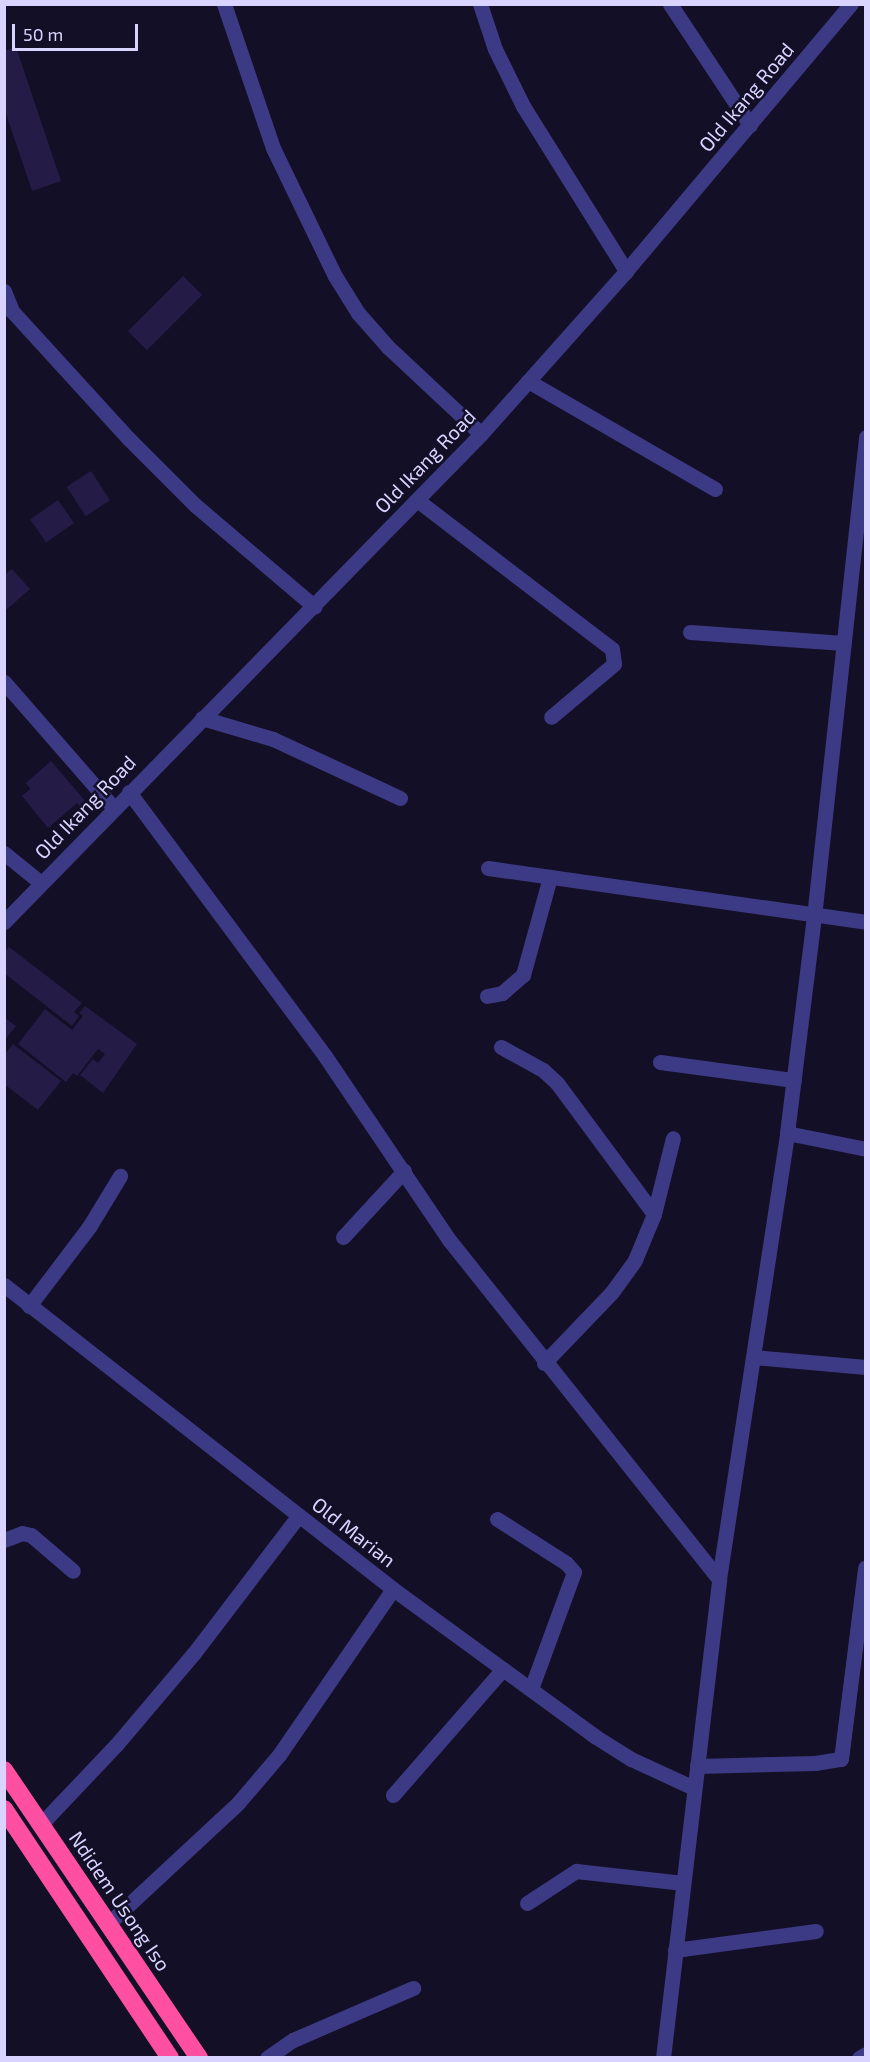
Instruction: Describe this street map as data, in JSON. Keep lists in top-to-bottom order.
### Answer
{
  "streets": {
    "highway": ["Ndidem Usong Iso"],
    "street": ["Old Ikang Road", "Old Marian"]
  },
  "scale_bar": "50 m"
}
